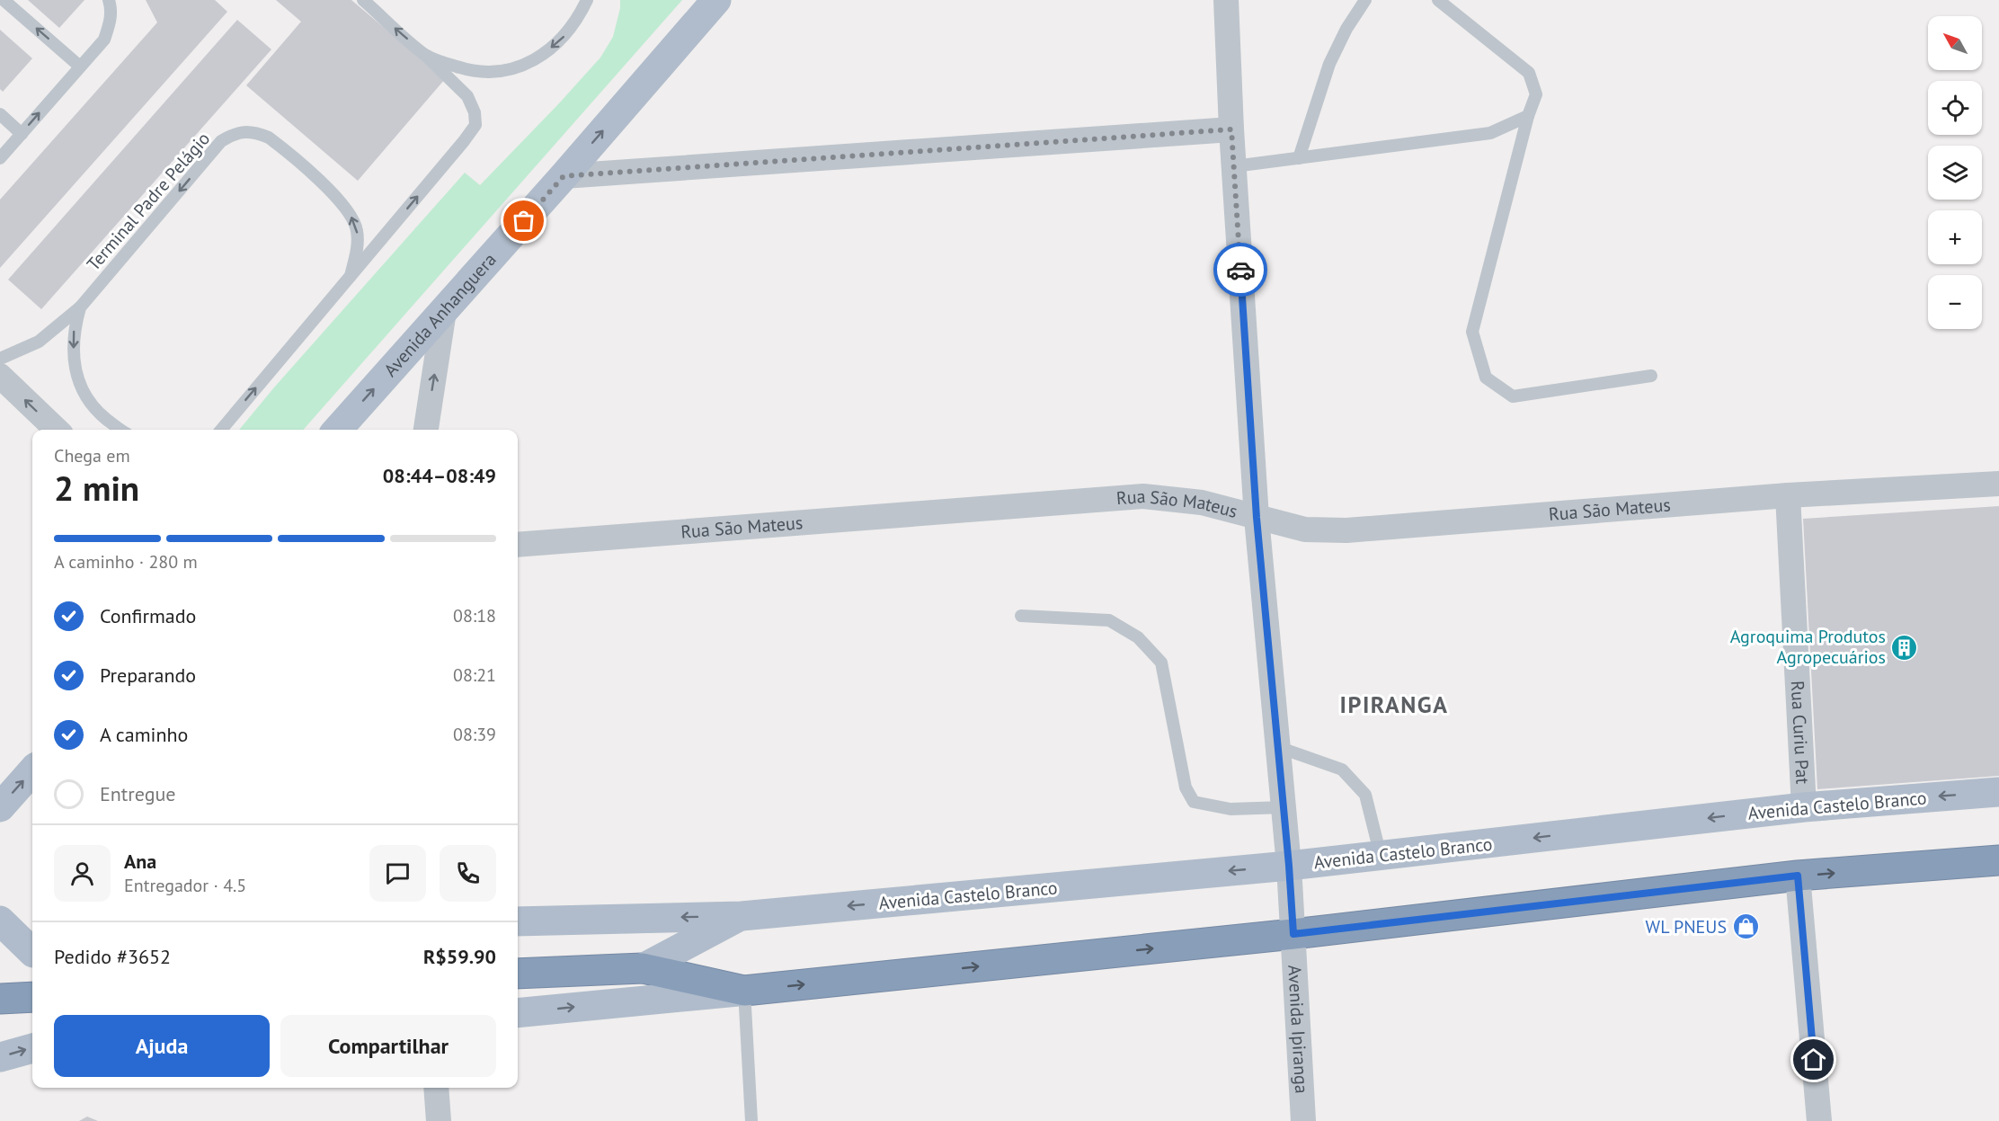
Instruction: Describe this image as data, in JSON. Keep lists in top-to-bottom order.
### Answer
{
  "streets": {
    "highway": ["Avenida Castelo Branco"],
    "main road": ["Avenida Anhanguera"],
    "street": ["Rua São Mateus", "Rua Curiu Pat", "Avenida Ipiranga"],
    "lane": ["Terminal Padre Pelágio"]
  },
  "crossings": [
    ["Rua São Mateus", "Rua Curiu Pat"],
    ["Rua São Mateus", "Avenida Ipiranga"],
    ["Rua Curiu Pat", "Avenida Castelo Branco"],
    ["Avenida Castelo Branco", "Avenida Ipiranga"]
  ],
  "one_way": ["Avenida Anhanguera"],
  "districts": ["IPIRANGA"],
  "places": {
    "building": ["Agroquima Produtos Agropecuários"],
    "shop": ["WL PNEUS"]
  },
  "north": "top left",
  "page": {
    "map_buttons": ["+", "−"],
    "heading": ["2 min", "Chega em", "08:44–08:49"],
    "panel": [
      "Ana",
      "Entregador · 4.5",
      "Pedido #3652",
      "R$59.90"
    ],
    "bar": "A caminho · 280 m",
    "list": [
      ["Confirmado", "08:18"],
      ["Preparando", "08:21"],
      ["A caminho", "08:39"],
      "Entregue"
    ],
    "buttons": ["Ajuda", "Compartilhar"]
  }
}
